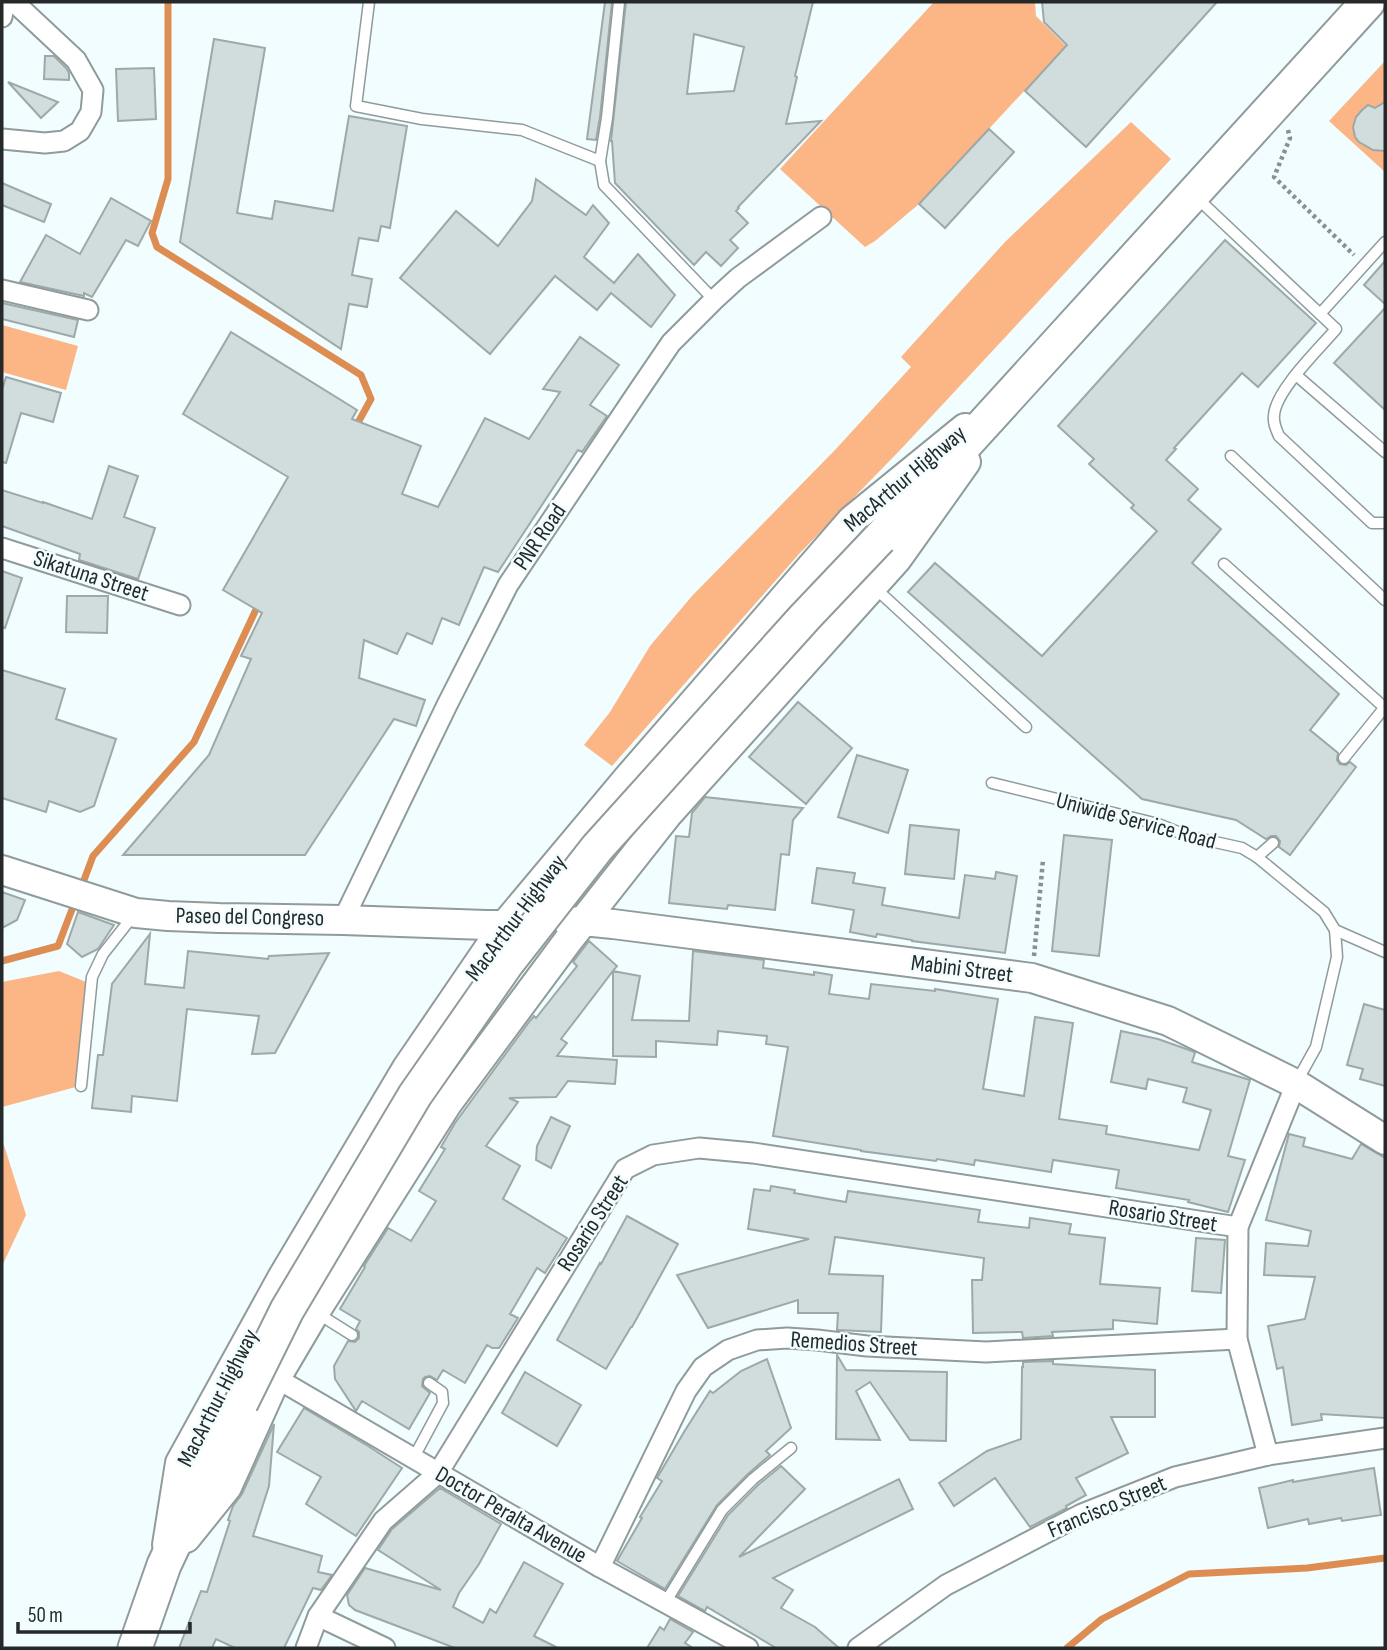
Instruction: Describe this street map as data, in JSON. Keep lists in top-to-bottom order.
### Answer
{
  "streets": {
    "highway": ["MacArthur Highway"],
    "main road": ["Paseo del Congreso", "Mabini Street"],
    "street": [
      "PNR Road",
      "Sikatuna Street",
      "Rosario Street",
      "Remedios Street",
      "Francisco Street",
      "Doctor Peralta Avenue"
    ],
    "lane": ["Uniwide Service Road"]
  },
  "crossings": [
    ["MacArthur Highway", "Paseo del Congreso"],
    ["MacArthur Highway", "Mabini Street"],
    ["MacArthur Highway", "Doctor Peralta Avenue"],
    ["PNR Road", "Paseo del Congreso"],
    ["Paseo del Congreso", "Mabini Street"],
    ["Rosario Street", "Doctor Peralta Avenue"],
    ["Remedios Street", "Doctor Peralta Avenue"]
  ],
  "scale_bar": "50 m"
}
